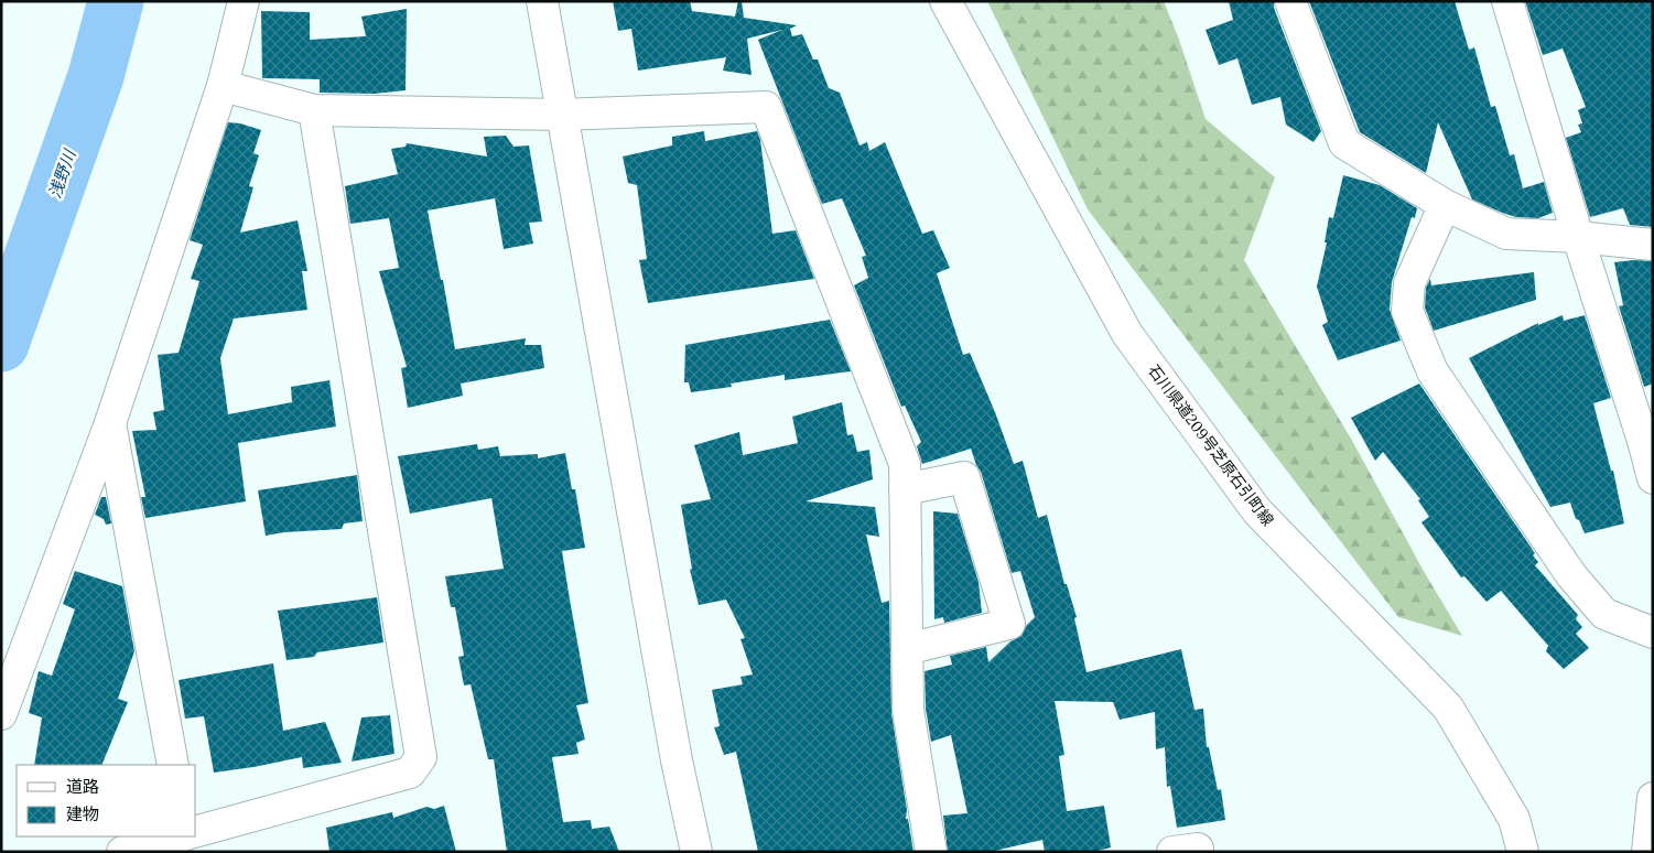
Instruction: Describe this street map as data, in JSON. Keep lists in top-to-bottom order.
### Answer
{
  "streets": {
    "street": ["石川県道209号芝原石引町線"]
  },
  "water": ["浅野川"],
  "legend": ["道路", "建物"]
}
